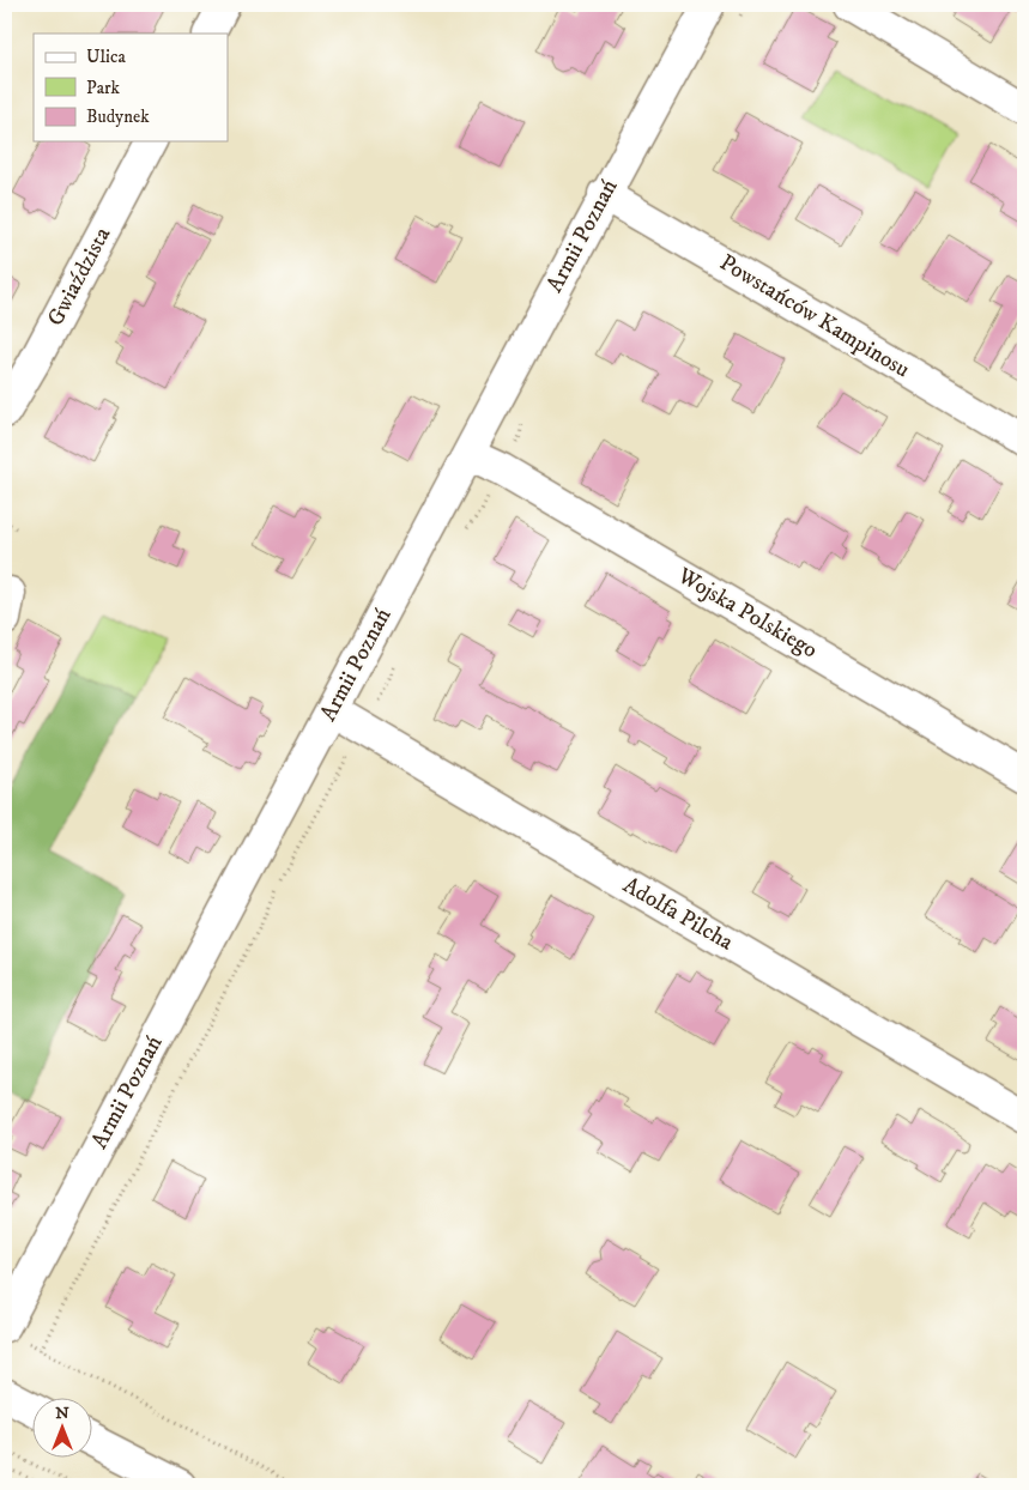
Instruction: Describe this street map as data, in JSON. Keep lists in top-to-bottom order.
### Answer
{
  "streets": {
    "street": [
      "Armii Poznań",
      "Gwiaździsta",
      "Powstańców Kampinosu",
      "Wojska Polskiego",
      "Adolfa Pilcha"
    ]
  },
  "crossings": [
    ["Armii Poznań", "Powstańców Kampinosu"],
    ["Armii Poznań", "Wojska Polskiego"],
    ["Armii Poznań", "Adolfa Pilcha"]
  ],
  "legend": ["Ulica", "Park", "Budynek"],
  "north": "top"
}
